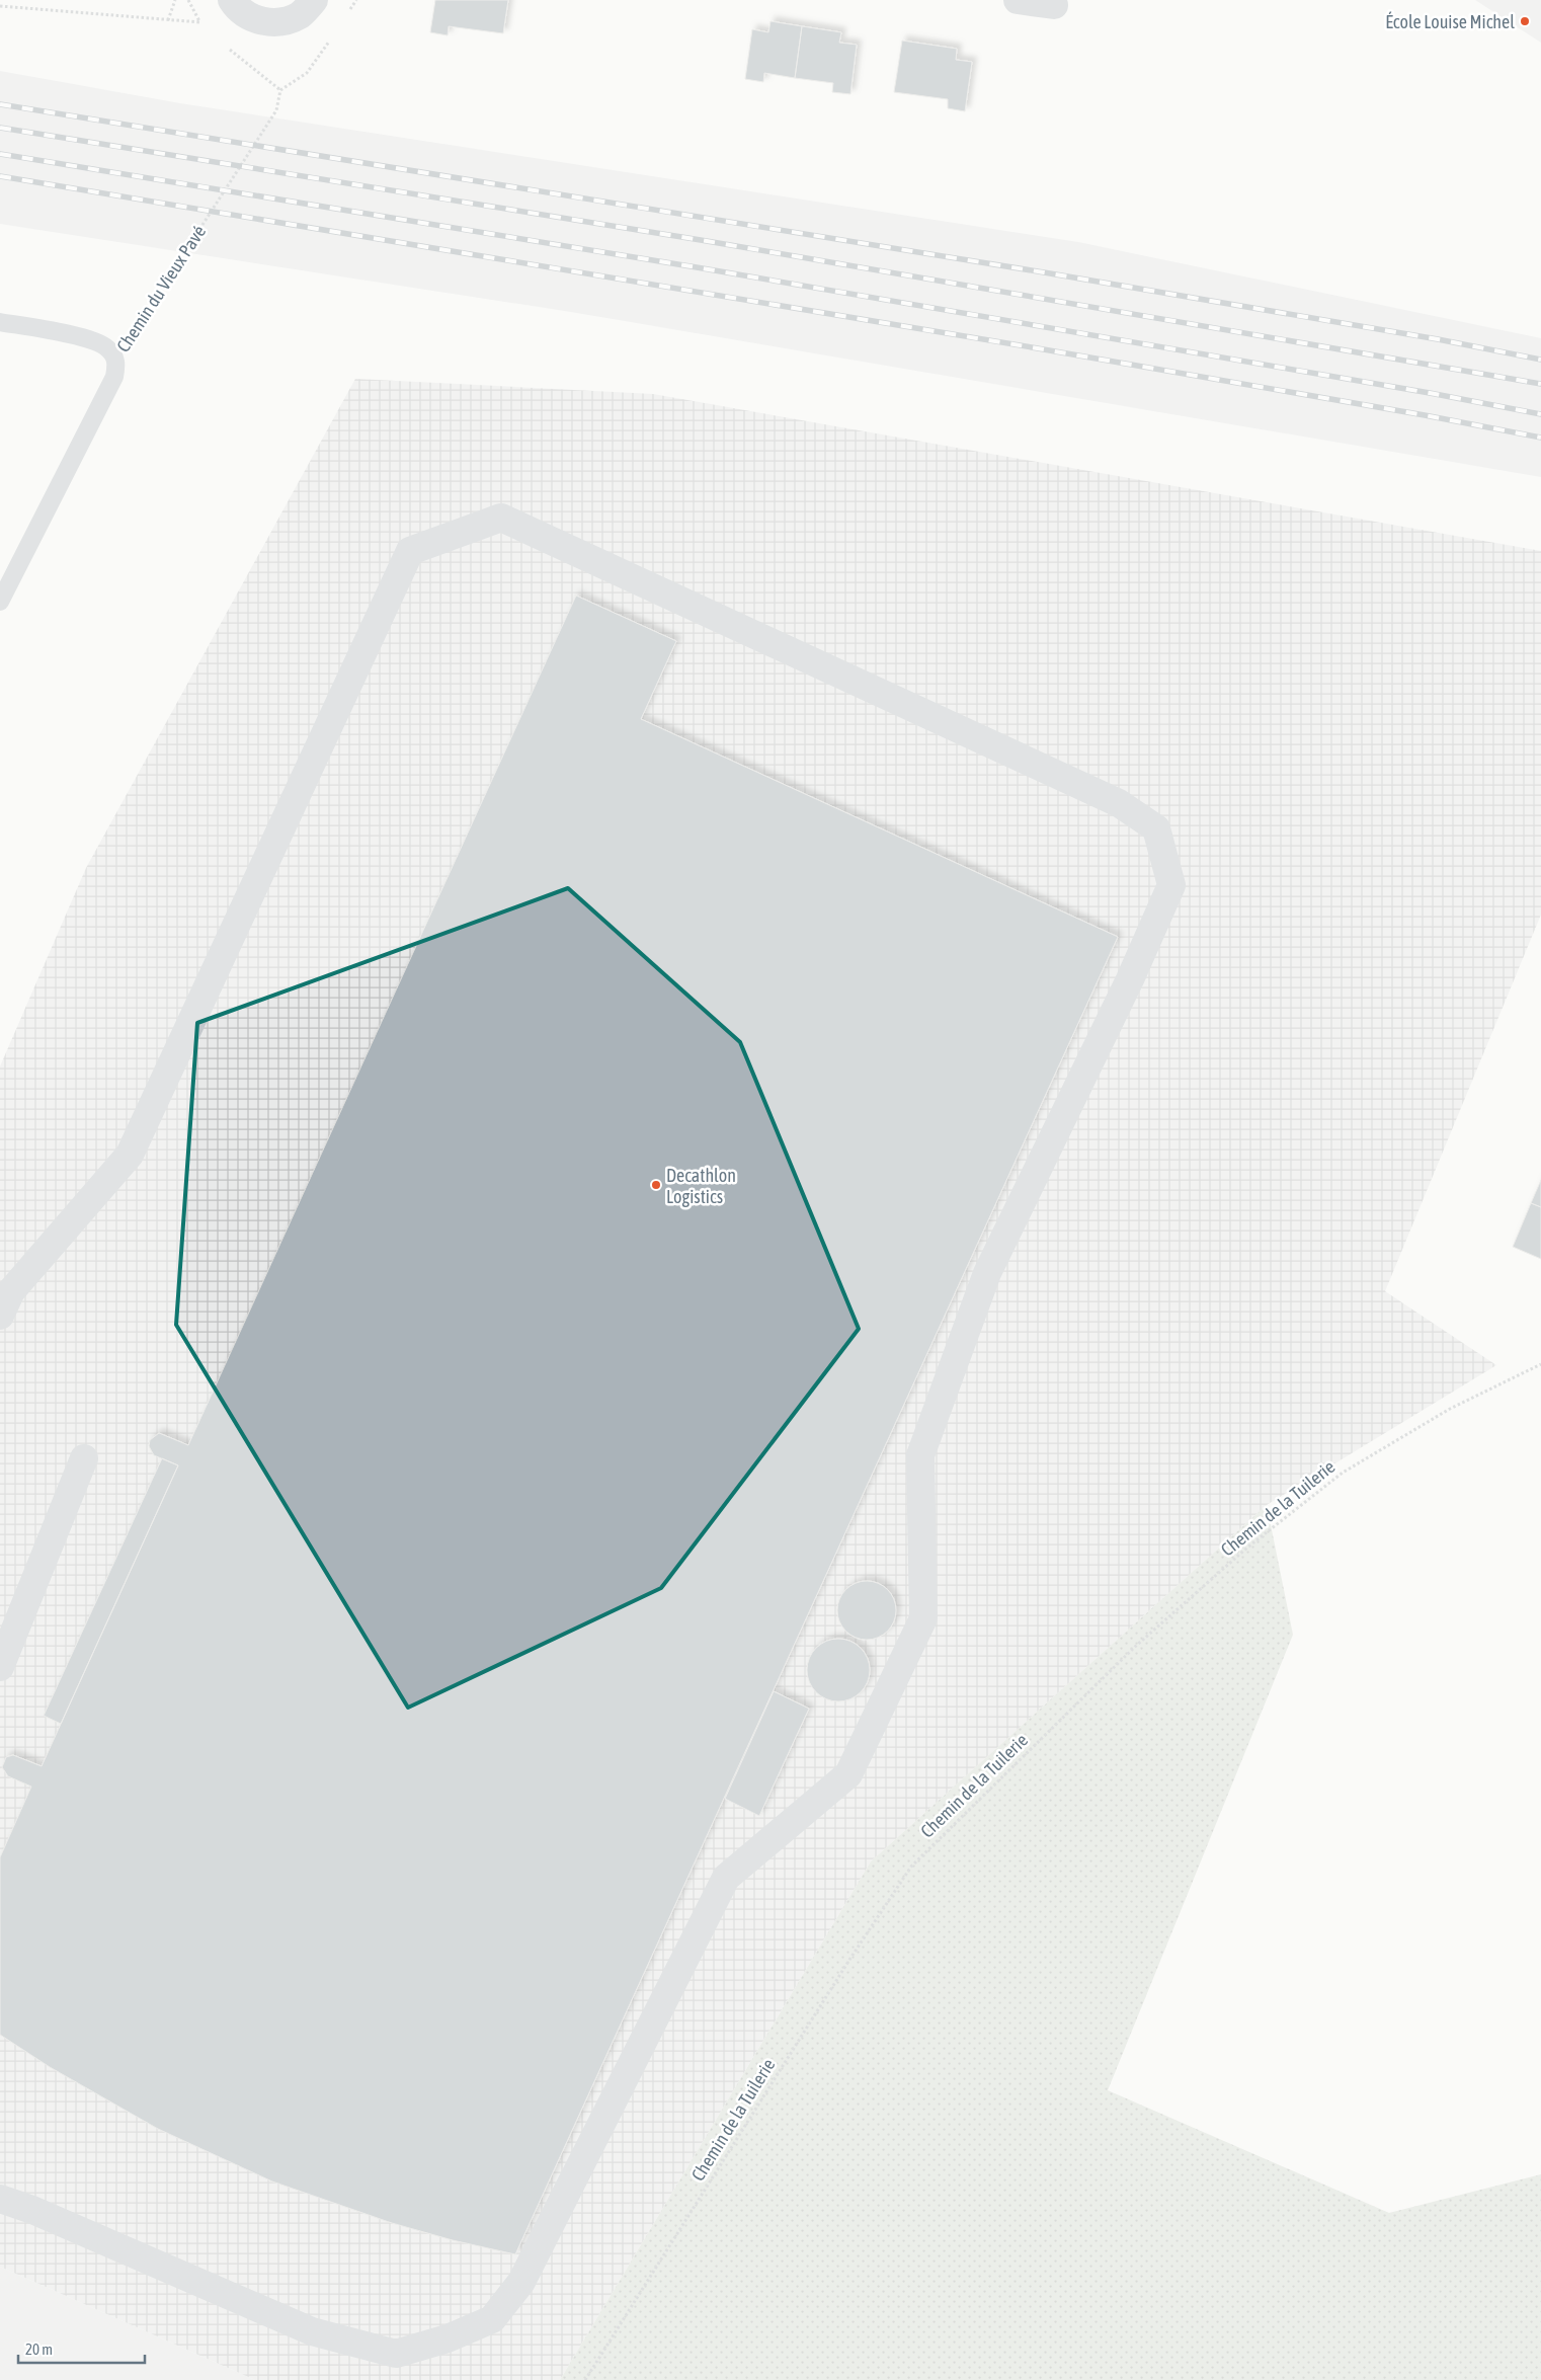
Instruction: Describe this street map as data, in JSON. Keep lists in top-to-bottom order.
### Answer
{
  "streets": {
    "lane": ["Chemin du Vieux Pavé"],
    "path": ["Chemin de la Tuilerie"]
  },
  "places": ["École Louise Michel", "Decathlon Logistics"],
  "scale_bar": "20 m"
}
